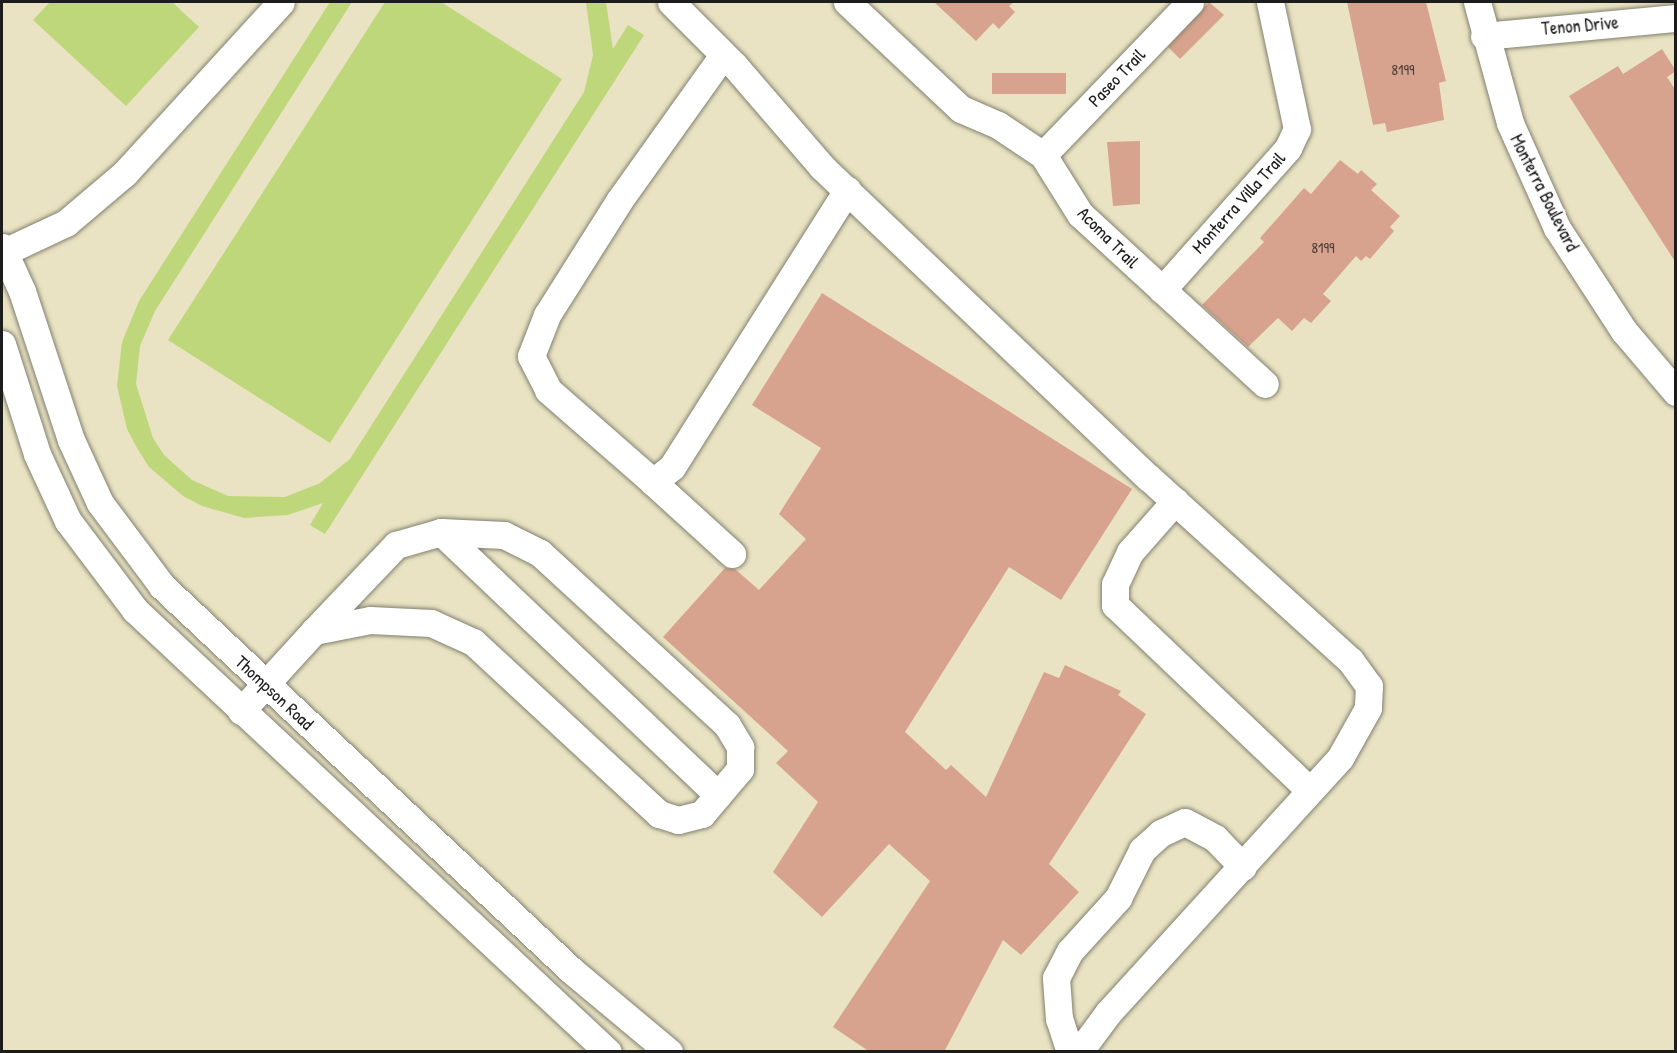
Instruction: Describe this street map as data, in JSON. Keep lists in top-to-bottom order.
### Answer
{
  "streets": {
    "street": [
      "Tenon Drive",
      "Paseo Trail",
      "Monterra Boulevard",
      "Monterra Villa Trail",
      "Acoma Trail",
      "Thompson Road"
    ]
  },
  "crossings": [
    ["Tenon Drive", "Monterra Boulevard"],
    ["Paseo Trail", "Acoma Trail"],
    ["Monterra Villa Trail", "Acoma Trail"]
  ],
  "house_numbers": ["8199", "8199"]
}
